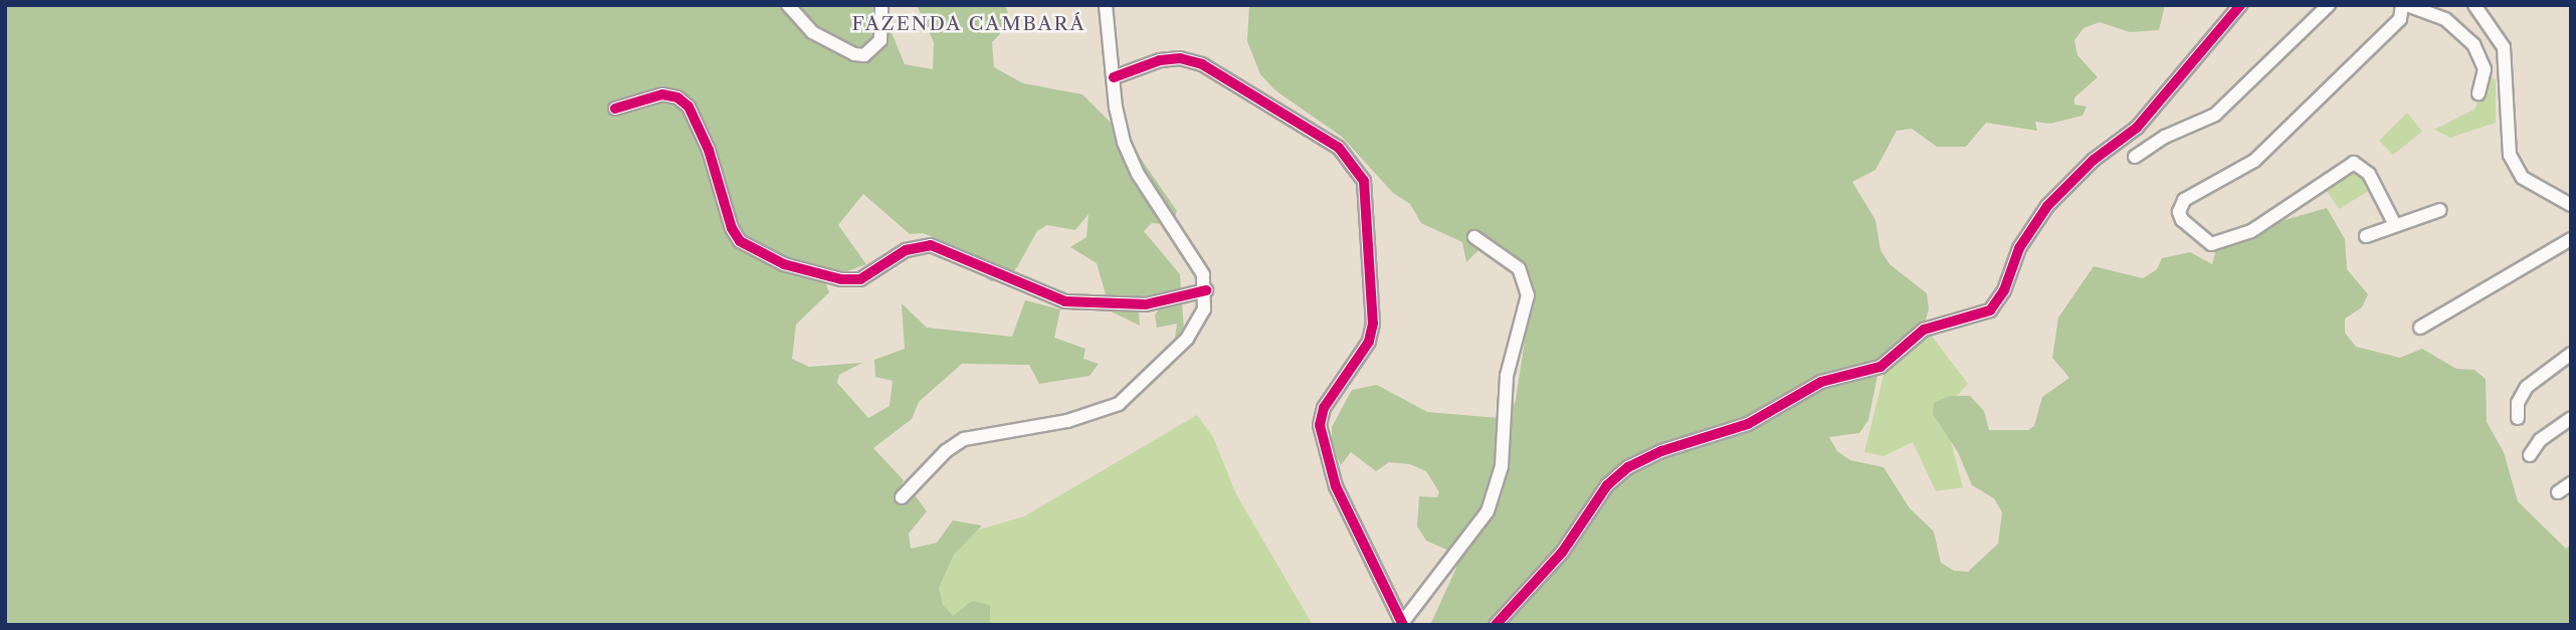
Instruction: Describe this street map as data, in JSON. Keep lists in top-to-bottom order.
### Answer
{
  "districts": ["FAZENDA CAMBARÁ"]
}
